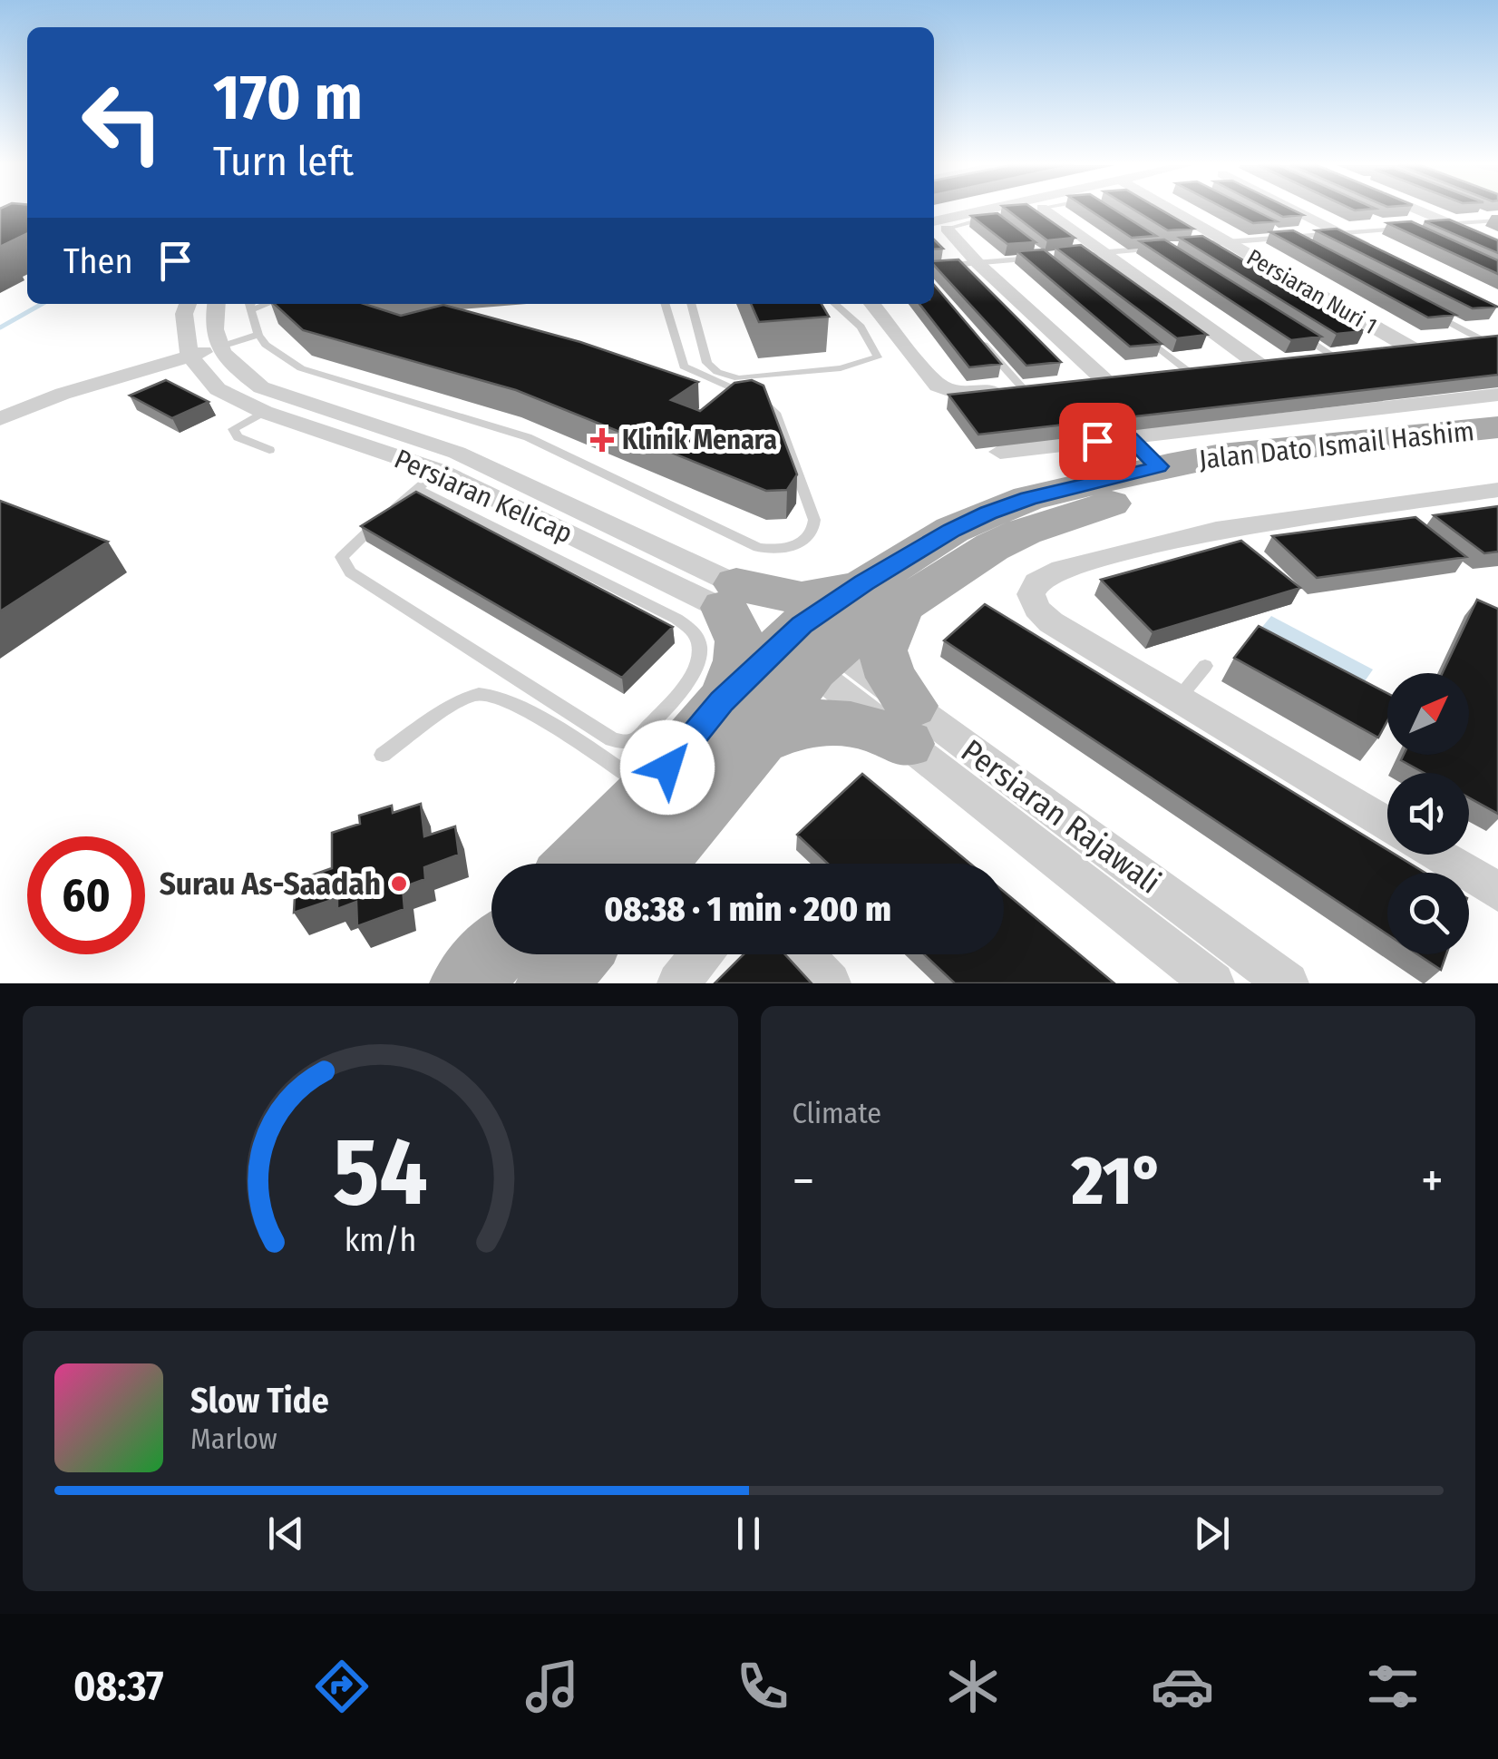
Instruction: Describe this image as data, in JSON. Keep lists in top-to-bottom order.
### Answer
{
  "streets": {
    "main road": ["Jalan Dato Ismail Hashim"],
    "street": ["Persiaran Nuri 1", "Persiaran Kelicap", "Persiaran Rajawali"]
  },
  "crossings": [
    ["Jalan Dato Ismail Hashim", "Persiaran Kelicap"],
    ["Jalan Dato Ismail Hashim", "Persiaran Rajawali"],
    ["Persiaran Kelicap", "Persiaran Rajawali"]
  ],
  "places": {
    "health": ["Klinik Menara"],
    "other": ["Surau As-Saadah"]
  },
  "north": "top right",
  "page": {
    "turn": ["170 m", "Turn left"],
    "then": "Then",
    "limit": "60",
    "trip": "08:38 · 1 min · 200 m",
    "tile": "Climate",
    "heat": ["−", "21°", "+"],
    "song": ["Slow Tide", "Marlow"],
    "tabs": "08:37",
    "gauge": ["54", "km/h"]
  }
}
